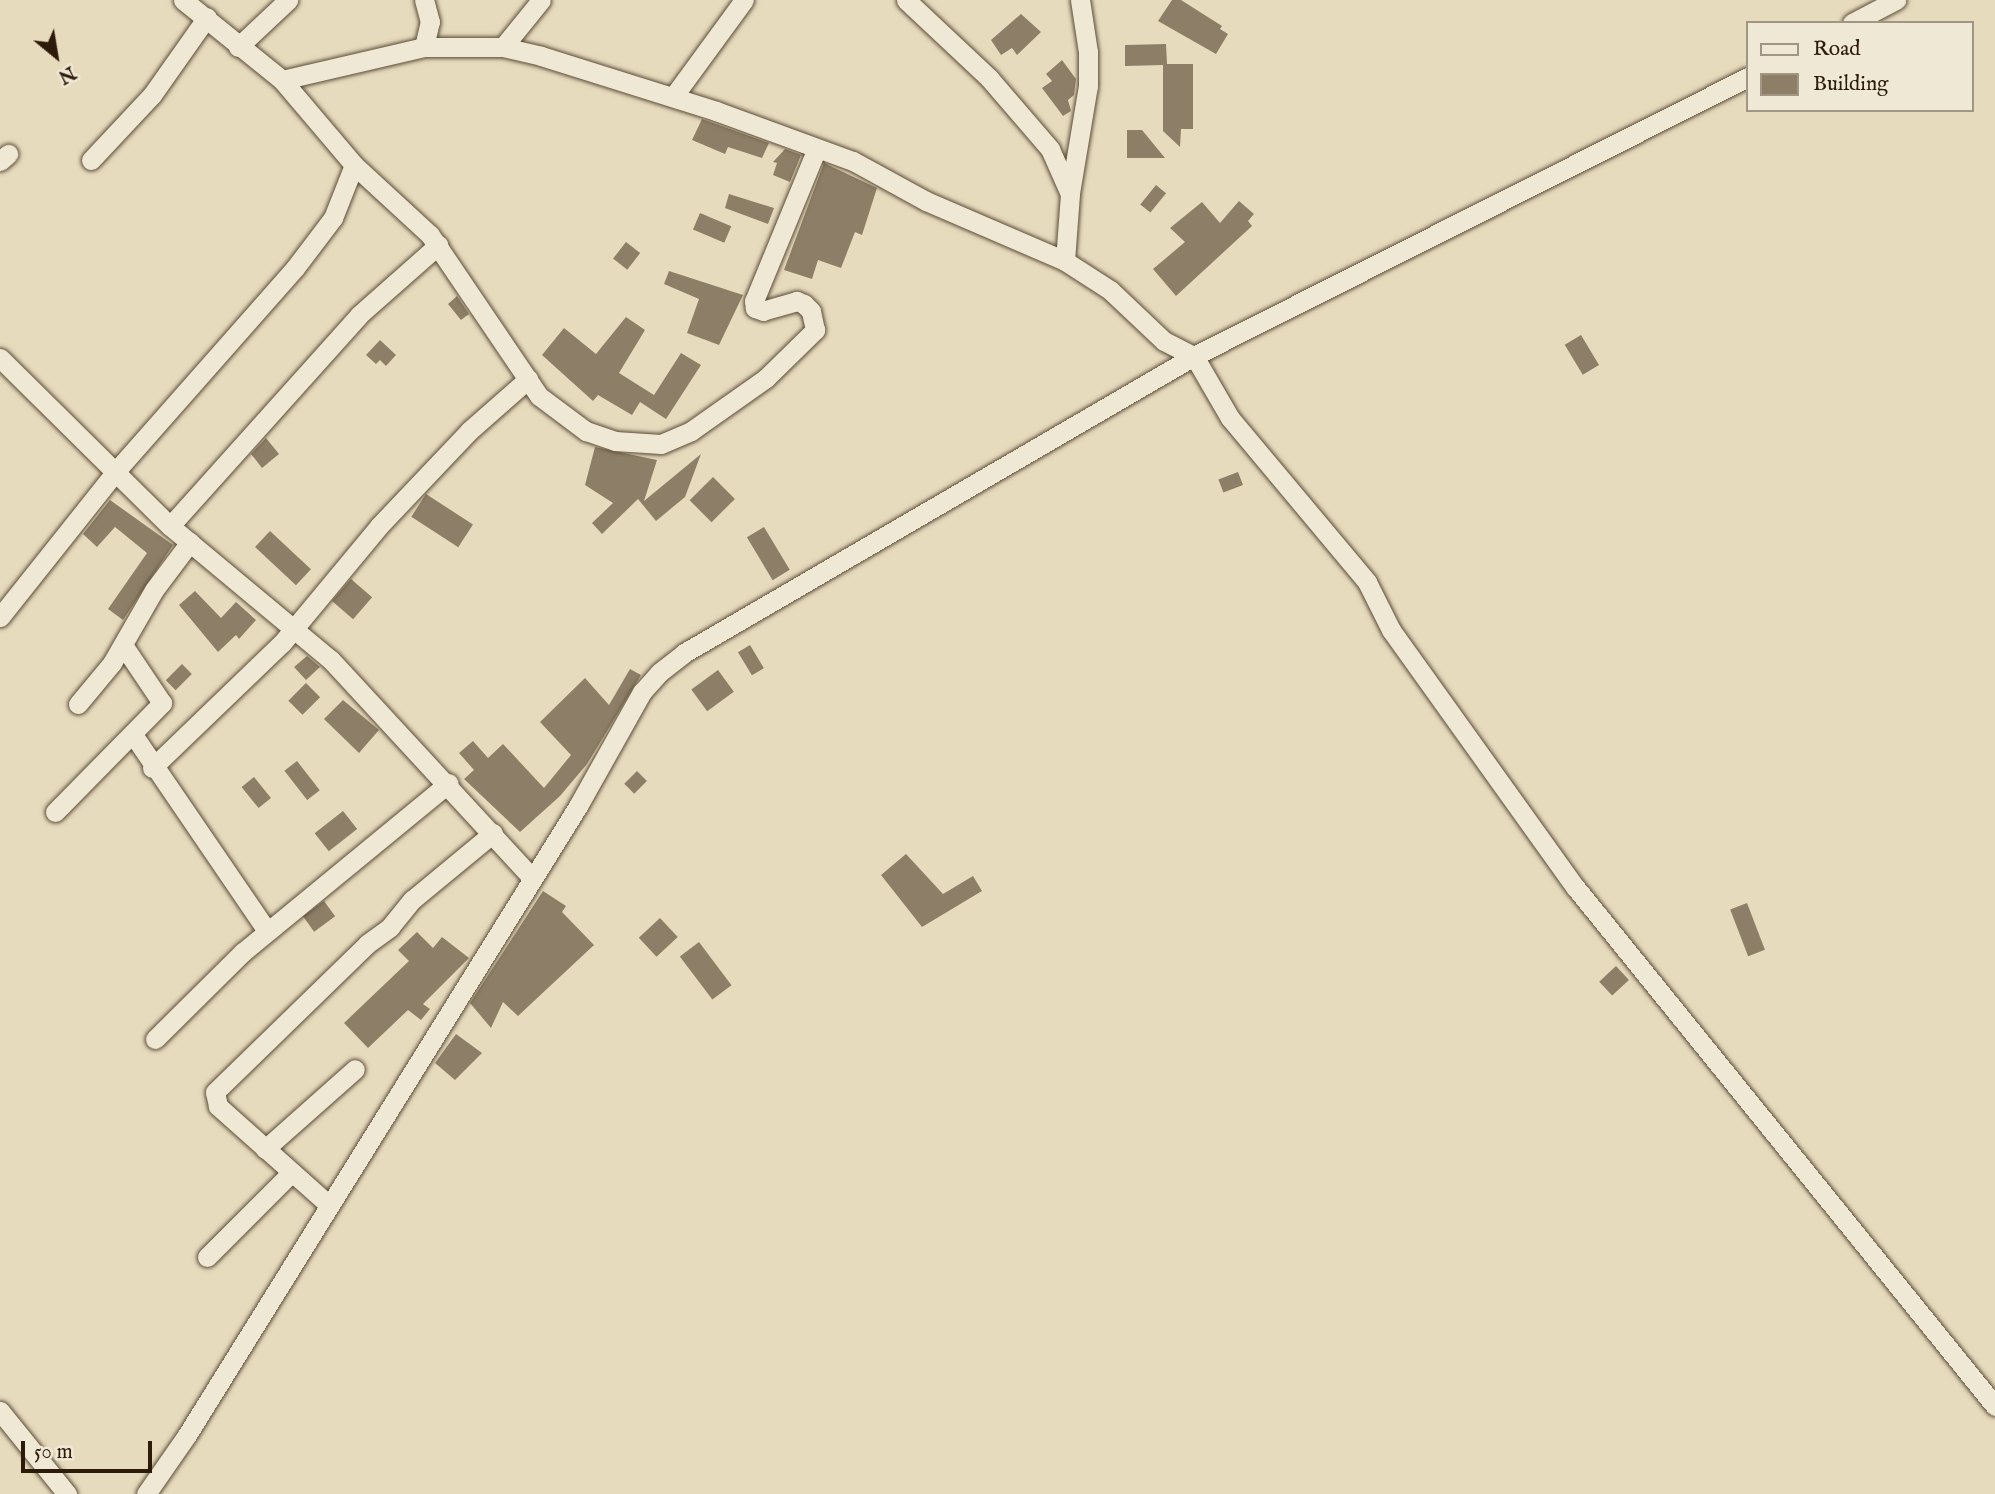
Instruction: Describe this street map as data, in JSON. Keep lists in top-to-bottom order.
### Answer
{
  "legend": ["Road", "Building"],
  "scale_bar": "50 m",
  "north": "bottom right"
}
